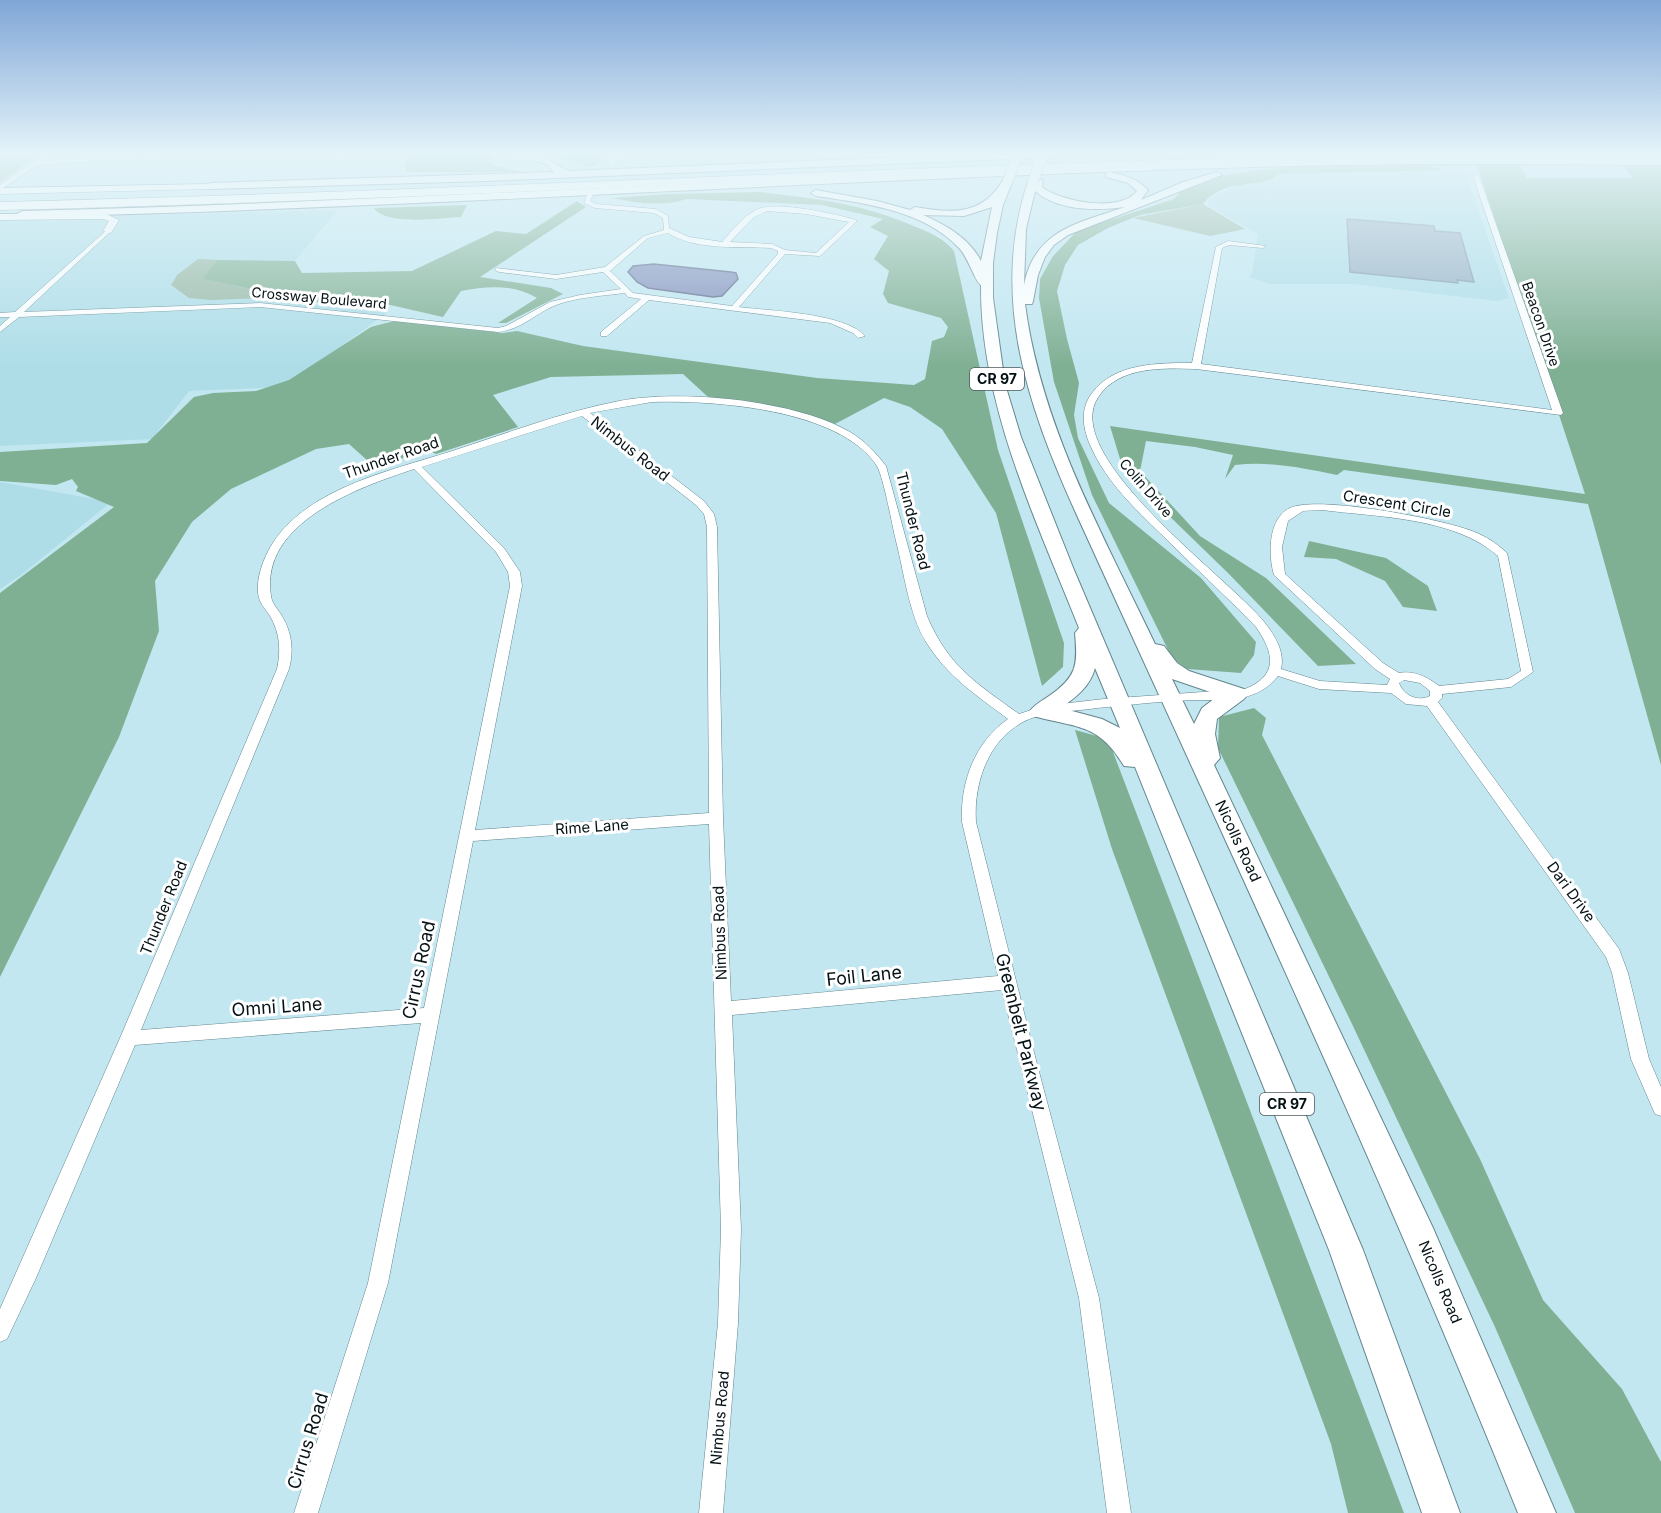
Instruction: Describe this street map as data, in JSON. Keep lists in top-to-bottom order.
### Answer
{
  "streets": {
    "highway": ["CR 97", "Nicolls Road"],
    "street": [
      "Crossway Boulevard",
      "Beacon Drive",
      "Nimbus Road",
      "Thunder Road",
      "Colin Drive",
      "Crescent Circle",
      "Rime Lane",
      "Dari Drive",
      "Cirrus Road",
      "Foil Lane",
      "Omni Lane",
      "Greenbelt Parkway"
    ]
  },
  "crossings": [
    ["Beacon Drive", "Colin Drive"],
    ["CR 97", "Greenbelt Parkway"],
    ["Nimbus Road", "Thunder Road"],
    ["Nimbus Road", "Rime Lane"],
    ["Nimbus Road", "Foil Lane"],
    ["Thunder Road", "Cirrus Road"],
    ["Thunder Road", "Omni Lane"],
    ["Thunder Road", "Greenbelt Parkway"],
    ["Crescent Circle", "Dari Drive"],
    ["Rime Lane", "Cirrus Road"],
    ["Nicolls Road", "Greenbelt Parkway"],
    ["Cirrus Road", "Omni Lane"],
    ["Foil Lane", "Greenbelt Parkway"]
  ]
}
